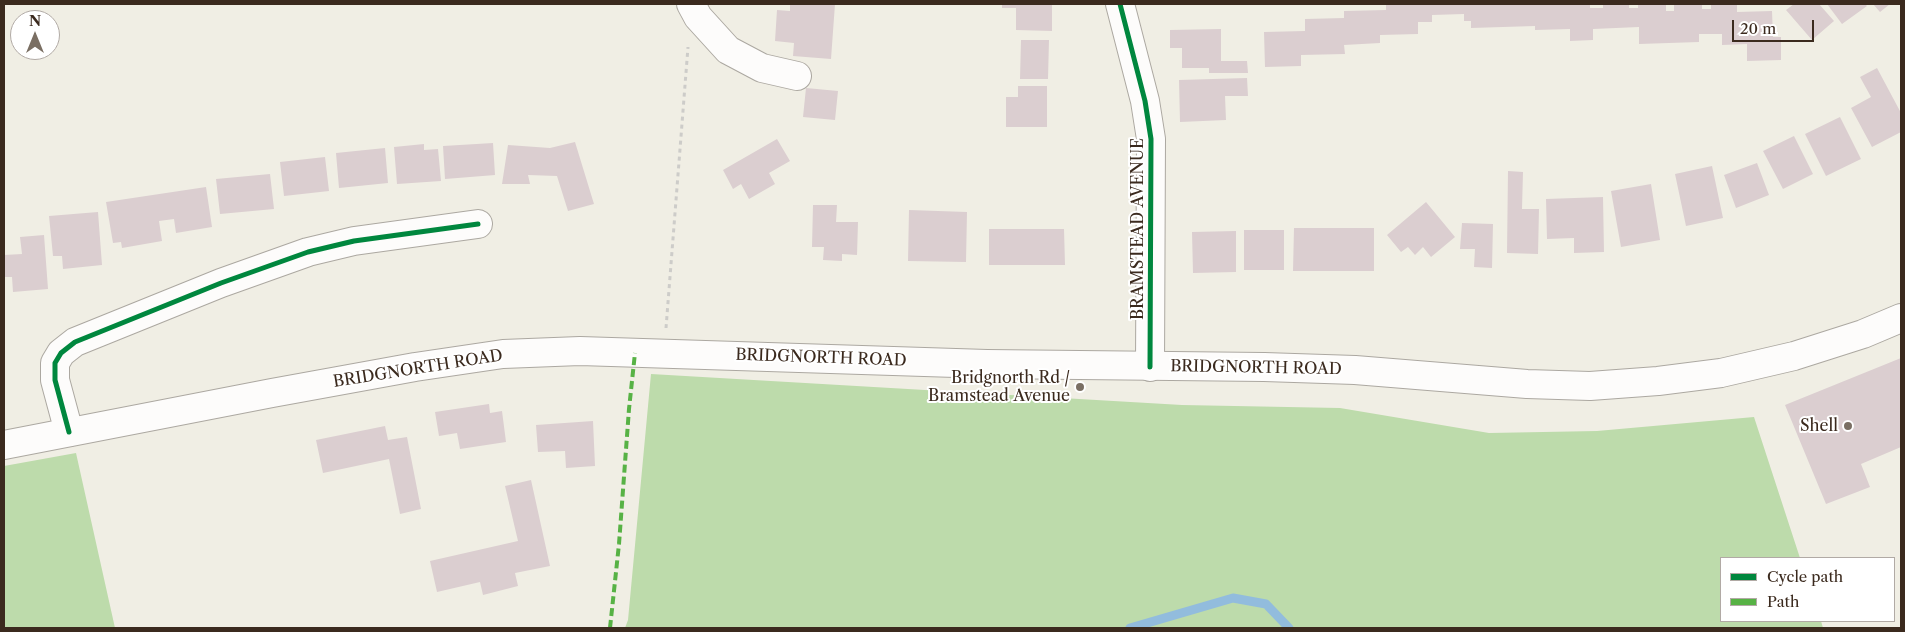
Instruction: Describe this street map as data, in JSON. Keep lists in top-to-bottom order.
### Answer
{
  "streets": {
    "main road": ["BRAMSTEAD AVENUE", "BRIDGNORTH ROAD"]
  },
  "crossings": [
    ["BRAMSTEAD AVENUE", "BRIDGNORTH ROAD"]
  ],
  "places": ["Bridgnorth Rd / Bramstead Avenue", "Shell"],
  "legend": ["Cycle path", "Path"],
  "scale_bar": "20 m",
  "north": "top"
}
